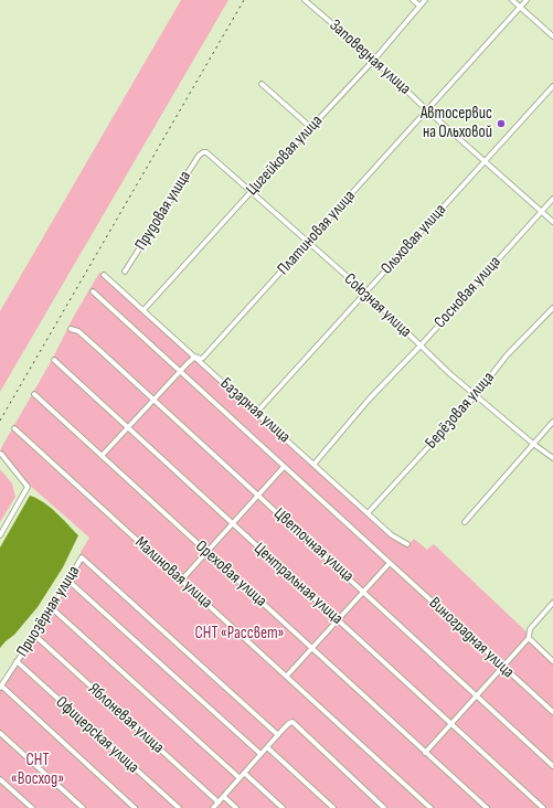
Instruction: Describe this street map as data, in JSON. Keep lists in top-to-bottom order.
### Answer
{
  "streets": {
    "street": [
      "Заповедная улица",
      "Цигейковая улица",
      "Прудовая улица",
      "Платиновая улица",
      "Ольховая улица",
      "Сосновая улица",
      "Союзная улица",
      "Базарная улица",
      "Берёзовая улица",
      "Цветочная улица",
      "Малиновая улица",
      "Ореховая улица",
      "Центральная улица",
      "Приозёрная улица",
      "Виноградная улица",
      "Яблоневая улица",
      "Офицерская улица"
    ]
  },
  "crossings": [
    ["Заповедная улица", "Цигейковая улица"],
    ["Заповедная улица", "Платиновая улица"],
    ["Заповедная улица", "Ольховая улица"],
    ["Заповедная улица", "Сосновая улица"],
    ["Цигейковая улица", "Союзная улица"],
    ["Цигейковая улица", "Базарная улица"],
    ["Прудовая улица", "Союзная улица"],
    ["Платиновая улица", "Союзная улица"],
    ["Платиновая улица", "Базарная улица"],
    ["Платиновая улица", "Цветочная улица"],
    ["Платиновая улица", "Ореховая улица"],
    ["Платиновая улица", "Центральная улица"],
    ["Платиновая улица", "Виноградная улица"],
    ["Ольховая улица", "Союзная улица"],
    ["Ольховая улица", "Базарная улица"],
    ["Сосновая улица", "Союзная улица"],
    ["Сосновая улица", "Базарная улица"],
    ["Союзная улица", "Берёзовая улица"],
    ["Базарная улица", "Берёзовая улица"],
    ["Приозёрная улица", "Яблоневая улица"],
    ["Приозёрная улица", "Офицерская улица"]
  ],
  "parks": ["СНТ «Рассвет»", "СНТ «Восход»"],
  "places": ["Автосервис на Ольховой"]
}
